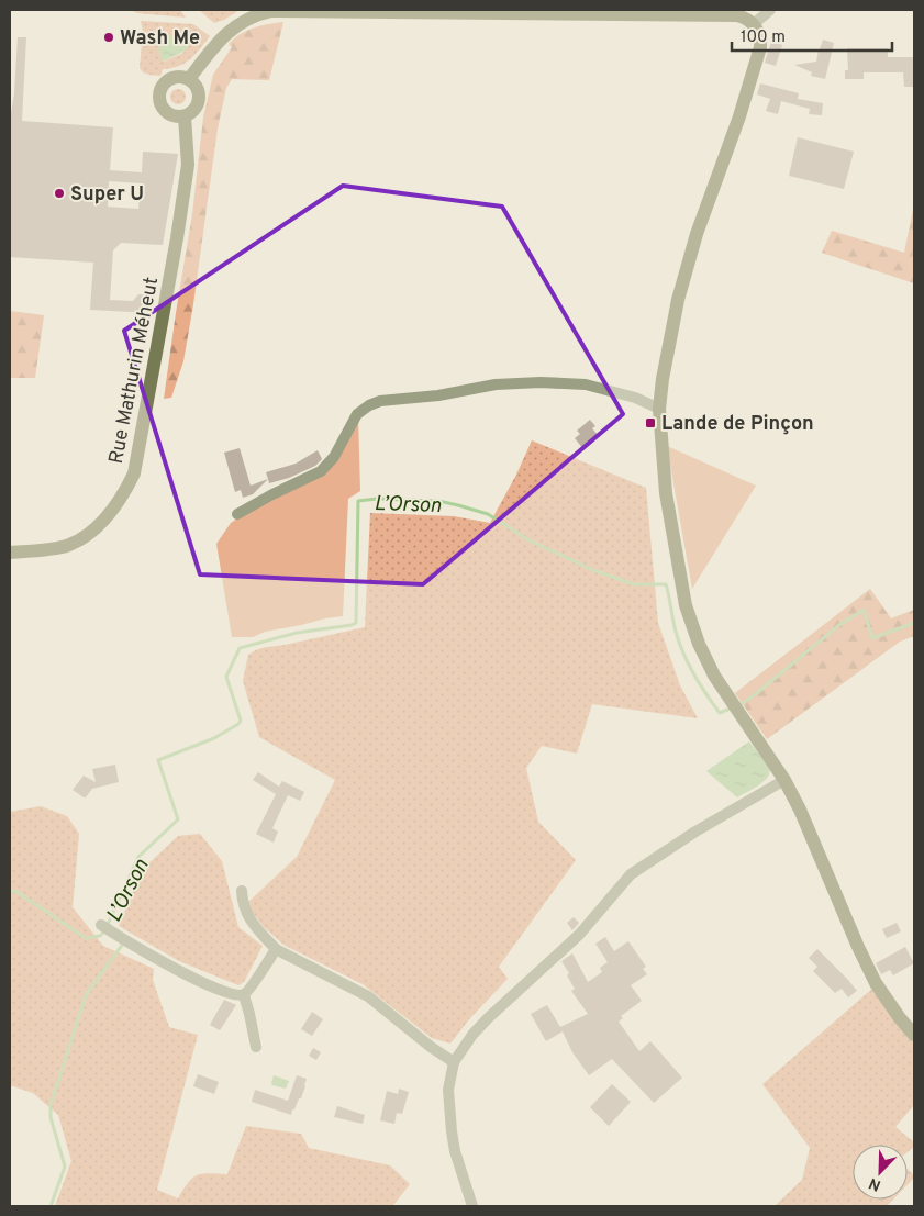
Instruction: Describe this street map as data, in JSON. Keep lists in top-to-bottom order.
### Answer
{
  "streets": {
    "street": ["Rue Mathurin Méheut"]
  },
  "water": ["L’Orson"],
  "places": {
    "other": ["Wash Me", "Super U"],
    "transit": ["Lande de Pinçon"]
  },
  "scale_bar": "100 m",
  "north": "bottom left"
}
